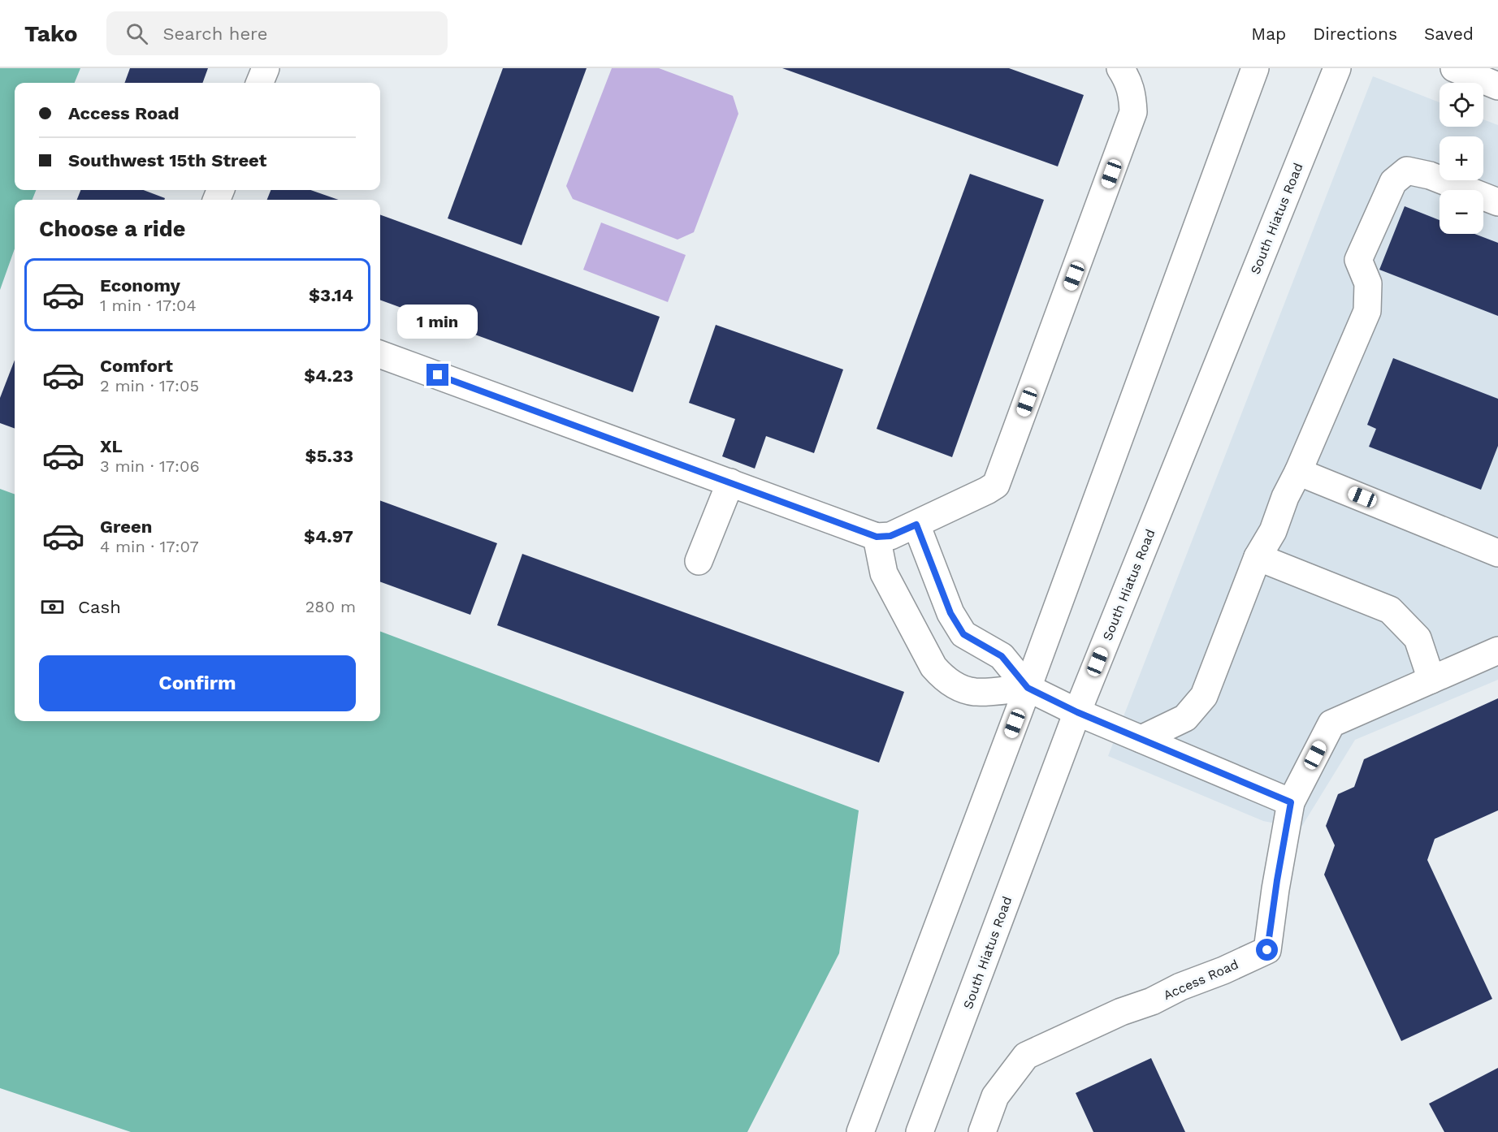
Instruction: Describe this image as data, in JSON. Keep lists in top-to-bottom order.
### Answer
{
  "streets": {
    "street": ["South Hiatus Road", "Access Road"]
  },
  "page": {
    "header": "Tako",
    "search": "Search here",
    "nav": ["Map", "Directions", "Saved"],
    "map_buttons": ["+", "−"],
    "banner": ["Access Road", "Southwest 15th Street"],
    "heading": "Choose a ride",
    "list": [
      {
        "name": "Economy",
        "note": "1 min · 17:04",
        "value": "$3.14"
      },
      {
        "name": "Comfort",
        "note": "2 min · 17:05",
        "value": "$4.23"
      },
      {
        "name": "XL",
        "note": "3 min · 17:06",
        "value": "$5.33"
      },
      {
        "name": "Green",
        "note": "4 min · 17:07",
        "value": "$4.97"
      }
    ],
    "bubble": "1 min",
    "pay": ["Cash", "280 m"],
    "buttons": "Confirm"
  }
}
